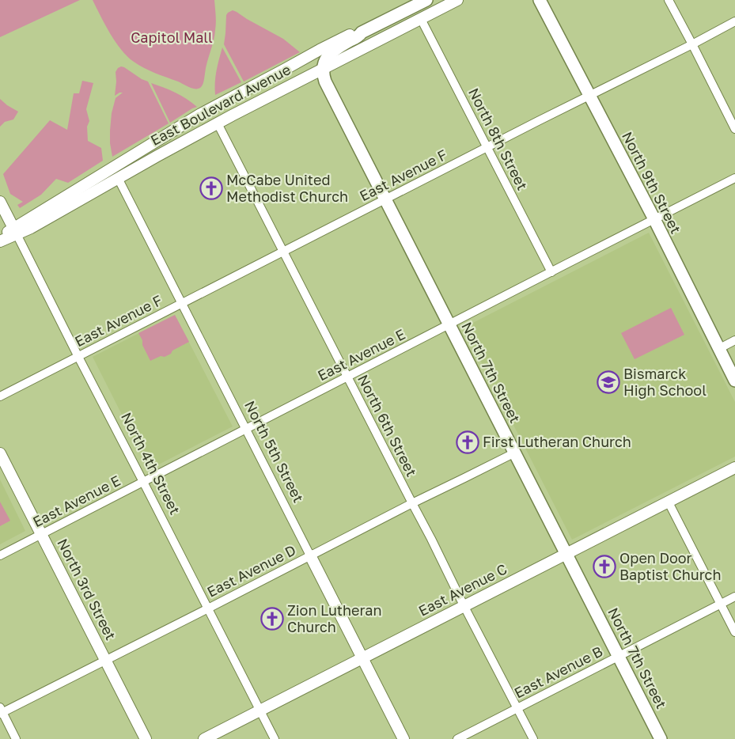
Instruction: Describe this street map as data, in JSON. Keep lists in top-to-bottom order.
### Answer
{
  "streets": {
    "main road": ["East Boulevard Avenue", "North 9th Street", "North 7th Street"],
    "street": [
      "North 8th Street",
      "East Avenue F",
      "East Avenue E",
      "North 6th Street",
      "North 5th Street",
      "North 4th Street",
      "East Avenue D",
      "North 3rd Street",
      "East Avenue C",
      "East Avenue B"
    ]
  },
  "crossings": [
    ["East Boulevard Avenue", "North 8th Street"],
    ["East Boulevard Avenue", "North 7th Street"],
    ["East Boulevard Avenue", "North 6th Street"],
    ["East Boulevard Avenue", "North 5th Street"],
    ["East Boulevard Avenue", "North 4th Street"],
    ["North 8th Street", "East Avenue F"],
    ["North 8th Street", "East Avenue E"],
    ["East Avenue F", "North 9th Street"],
    ["East Avenue F", "North 7th Street"],
    ["East Avenue F", "North 6th Street"],
    ["East Avenue F", "North 5th Street"],
    ["East Avenue F", "North 4th Street"],
    ["North 9th Street", "East Avenue E"],
    ["East Avenue E", "North 7th Street"],
    ["East Avenue E", "North 6th Street"],
    ["East Avenue E", "North 5th Street"],
    ["East Avenue E", "North 4th Street"],
    ["East Avenue E", "North 3rd Street"],
    ["North 7th Street", "East Avenue D"],
    ["North 7th Street", "East Avenue C"],
    ["North 7th Street", "East Avenue B"],
    ["North 6th Street", "East Avenue D"],
    ["North 6th Street", "East Avenue C"],
    ["North 6th Street", "East Avenue B"],
    ["North 5th Street", "East Avenue D"],
    ["North 5th Street", "East Avenue C"],
    ["North 4th Street", "East Avenue D"],
    ["North 4th Street", "East Avenue C"],
    ["East Avenue D", "North 3rd Street"]
  ],
  "parks": ["Capitol Mall"],
  "places": {
    "church": [
      "McCabe United Methodist Church",
      "First Lutheran Church",
      "Open Door Baptist Church",
      "Zion Lutheran Church"
    ],
    "school or university": ["Bismarck High School"]
  }
}
